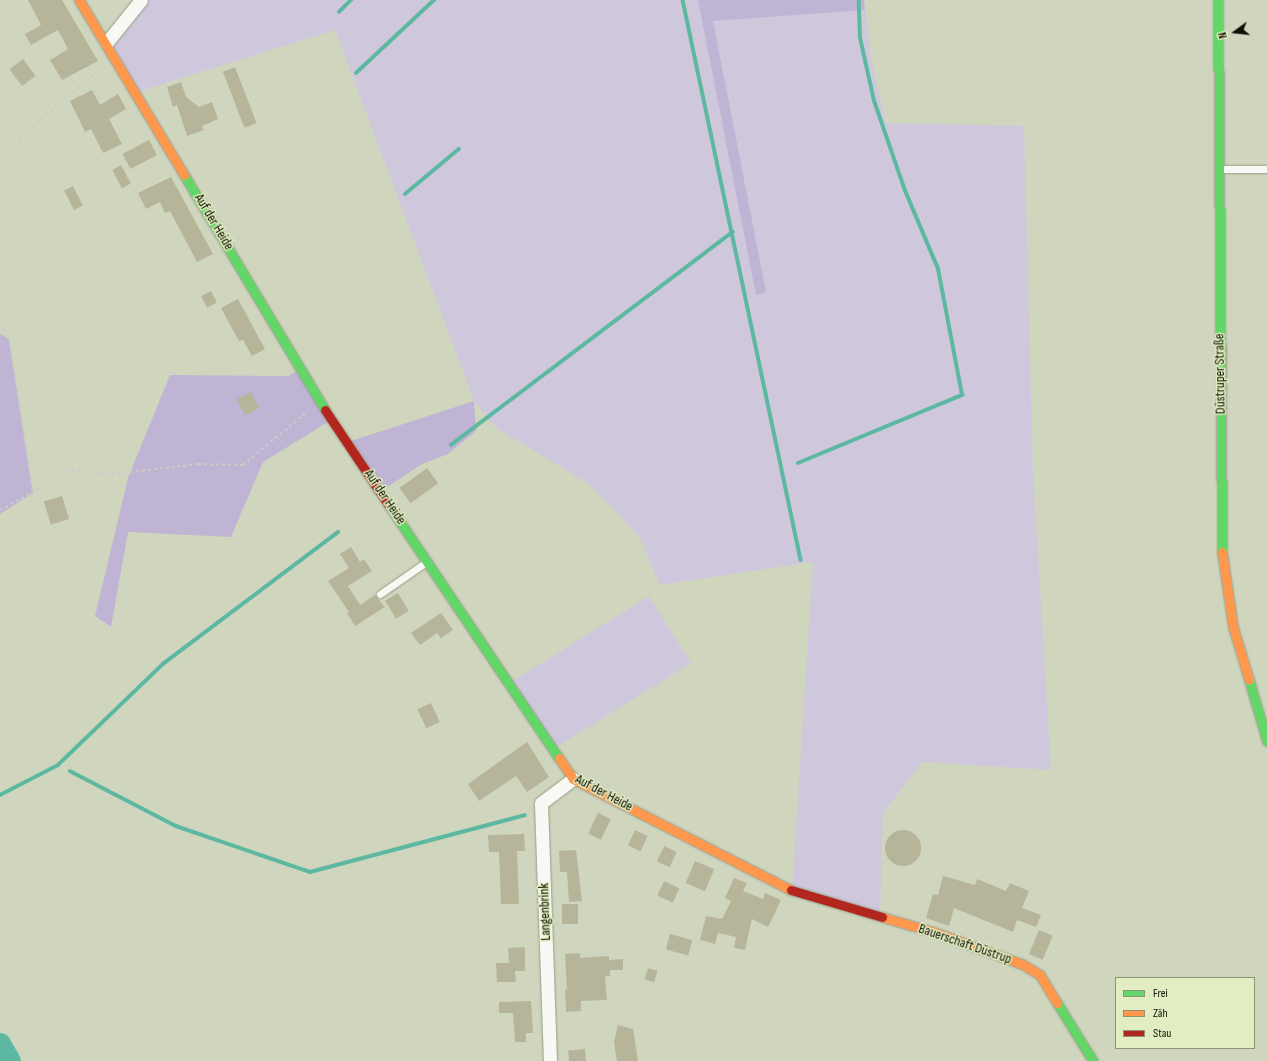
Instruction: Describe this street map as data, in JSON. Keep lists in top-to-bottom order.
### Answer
{
  "streets": {
    "street": [
      "Auf der Heide",
      "Düstruper Straße",
      "Langenbrink",
      "Bauerschaft Düstrup"
    ]
  },
  "crossings": [
    ["Auf der Heide", "Langenbrink"],
    ["Auf der Heide", "Bauerschaft Düstrup"]
  ],
  "legend": ["Frei", "Zäh", "Stau"],
  "north": "left"
}
